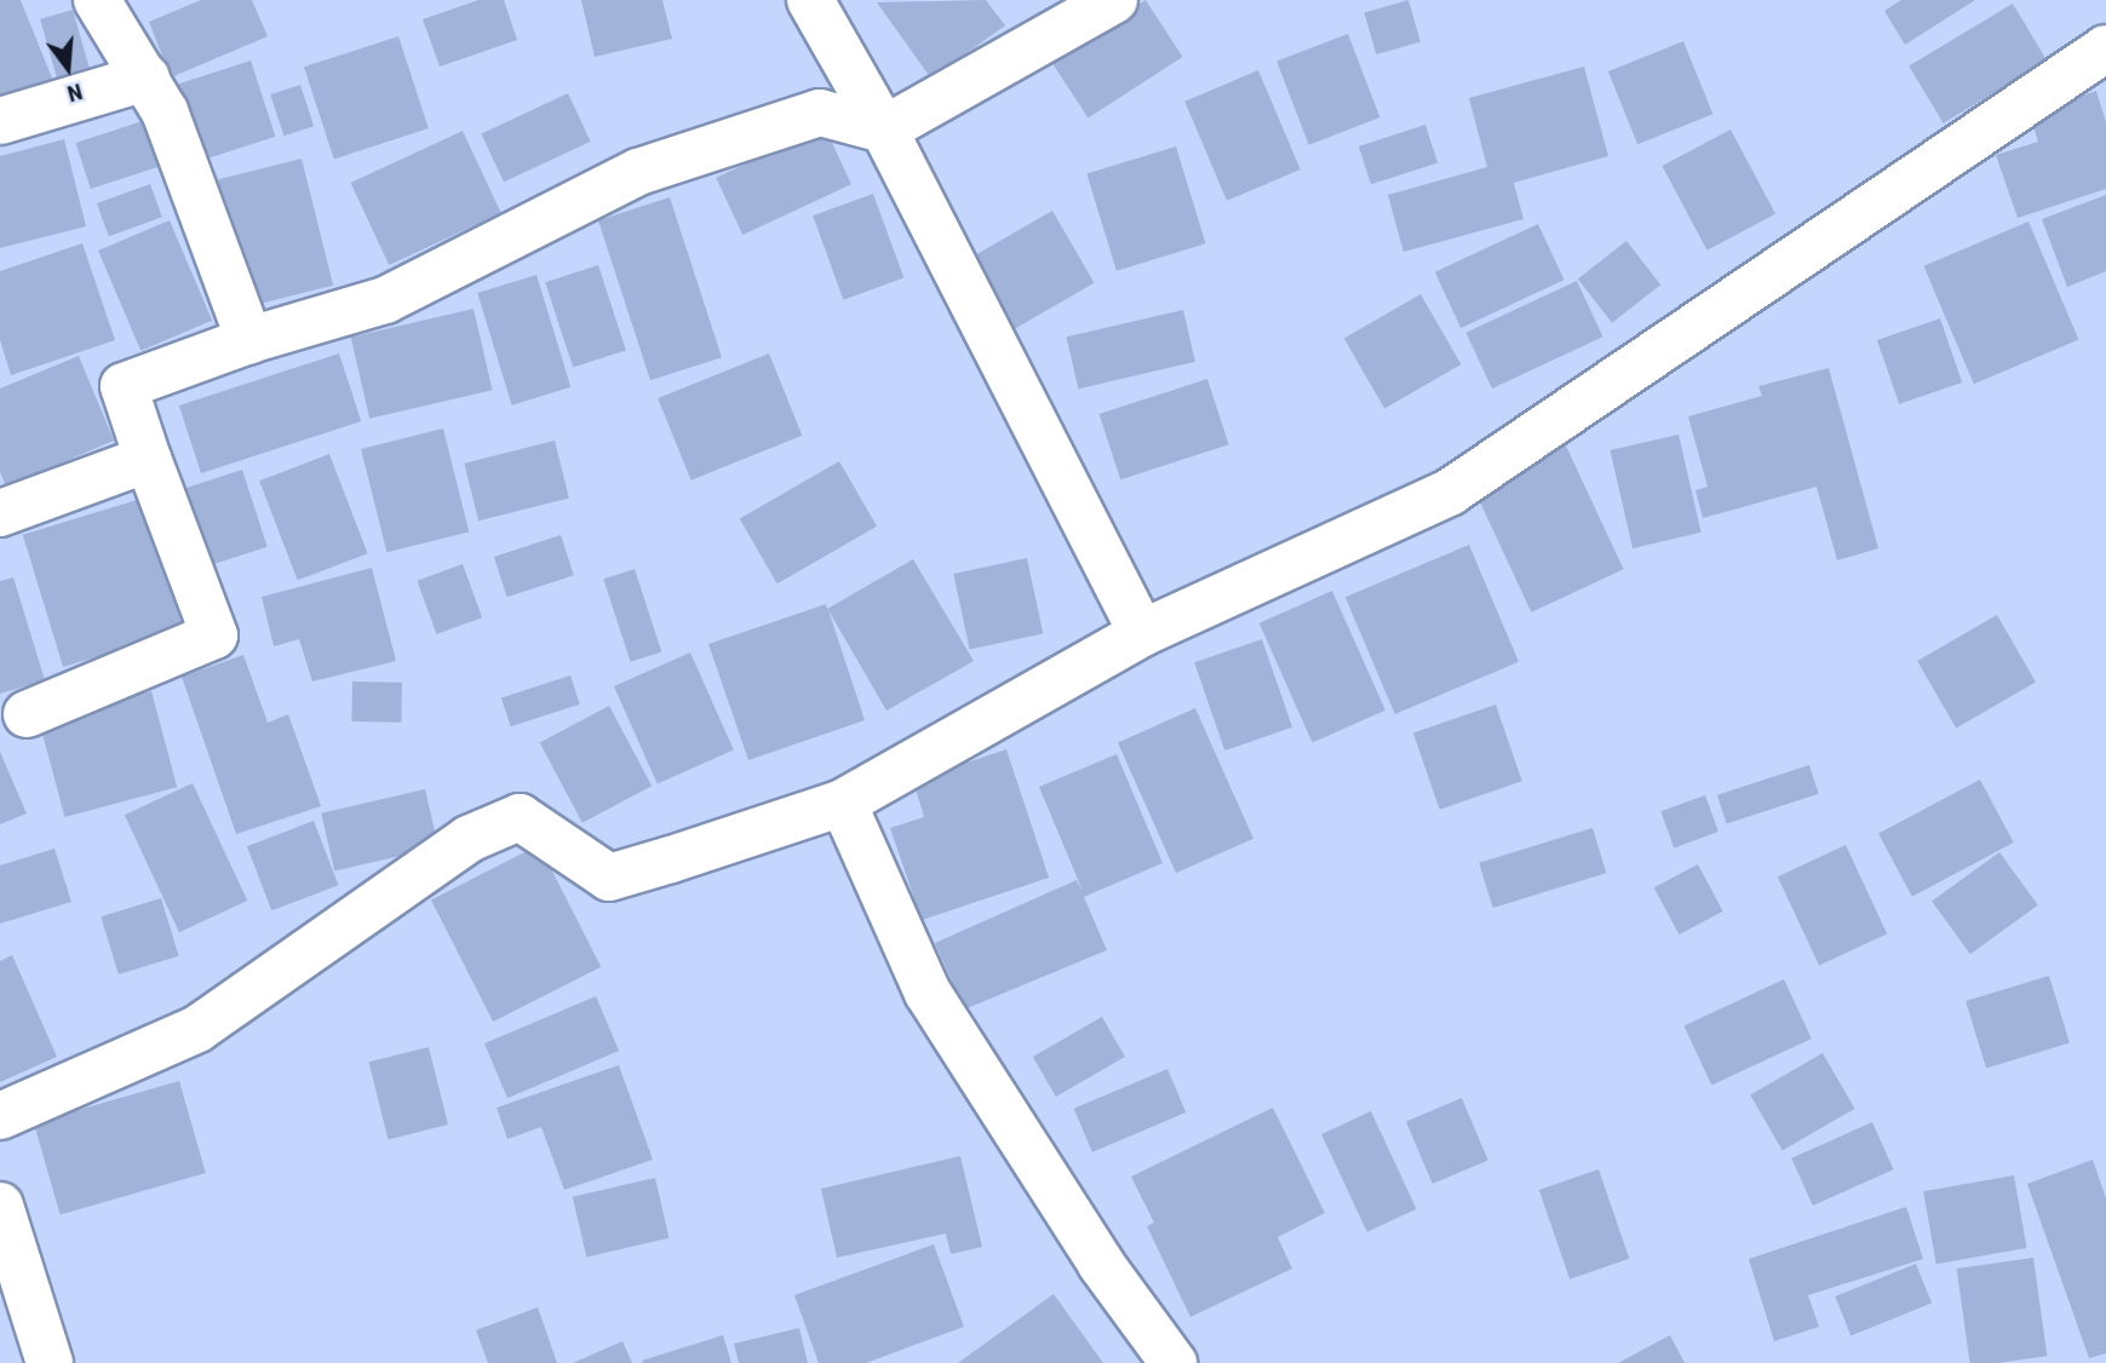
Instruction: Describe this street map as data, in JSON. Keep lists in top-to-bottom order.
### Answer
{
  "north": "bottom"
}
